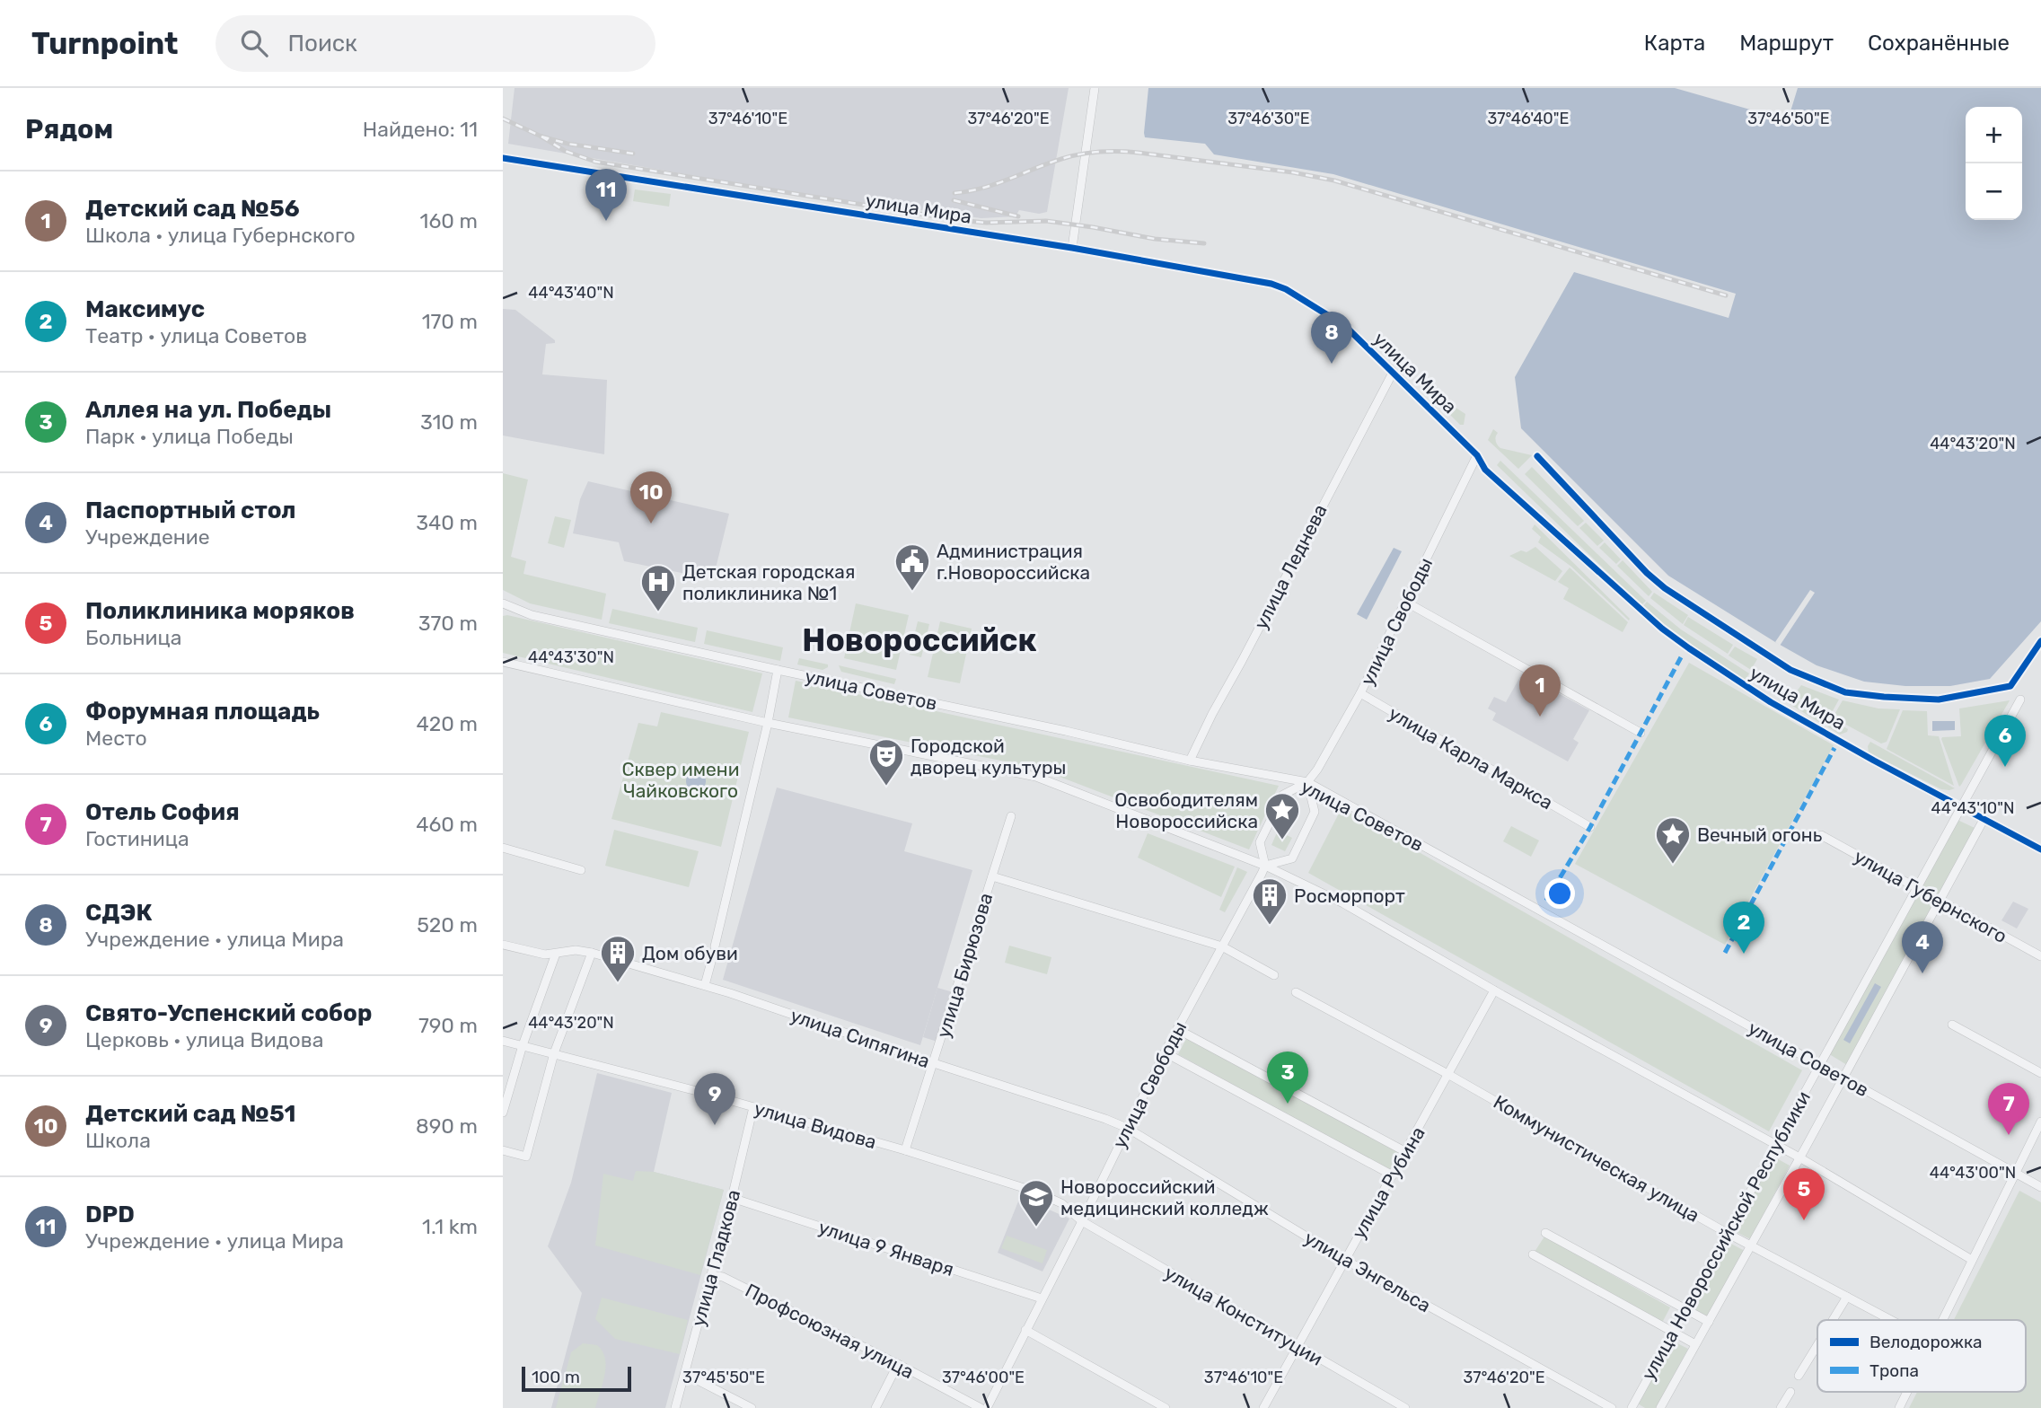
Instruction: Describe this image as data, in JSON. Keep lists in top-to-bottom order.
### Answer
{
  "streets": {
    "street": [
      "улица Мира",
      "улица Леднева",
      "улица Свободы",
      "улица Советов",
      "улица Карла Маркса",
      "улица Губернского",
      "улица Бирюзова",
      "улица Сипягина",
      "улица Видова",
      "Коммунистическая улица",
      "улица Рубина",
      "улица Новороссийской Республики",
      "улица 9 Января",
      "улица Гладкова",
      "улица Энгельса",
      "улица Конституции",
      "Профсоюзная улица"
    ]
  },
  "crossings": [
    ["улица Мира", "улица Леднева"],
    ["улица Мира", "улица Свободы"],
    ["улица Мира", "улица Новороссийской Республики"],
    ["улица Леднева", "улица Советов"],
    ["улица Свободы", "улица Советов"],
    ["улица Свободы", "улица Карла Маркса"],
    ["улица Свободы", "улица Сипягина"],
    ["улица Свободы", "улица Видова"],
    ["улица Свободы", "улица 9 Января"],
    ["улица Свободы", "улица Энгельса"],
    ["улица Свободы", "улица Конституции"],
    ["улица Советов", "улица Новороссийской Республики"],
    ["улица Губернского", "улица Новороссийской Республики"],
    ["улица Бирюзова", "улица Сипягина"],
    ["улица Бирюзова", "улица Видова"],
    ["улица Сипягина", "улица Энгельса"],
    ["улица Видова", "улица Гладкова"],
    ["улица Видова", "улица Конституции"],
    ["Коммунистическая улица", "улица Рубина"],
    ["Коммунистическая улица", "улица Новороссийской Республики"],
    ["улица Рубина", "улица Энгельса"],
    ["улица Рубина", "улица Конституции"],
    ["улица 9 Января", "улица Гладкова"],
    ["улица Гладкова", "Профсоюзная улица"]
  ],
  "districts": ["Новороссийск"],
  "parks": ["Сквер имени Чайковского"],
  "places": {
    "public building": ["Администрация г.Новороссийска"],
    "hospital": ["Детская городская поликлиника №1"],
    "theatre": ["Городской дворец культуры"],
    "place": ["Освободителям Новороссийска", "Вечный огонь"],
    "building": ["Росморпорт", "Дом обуви"],
    "school or university": ["Новороссийский медицинский колледж"]
  },
  "legend": ["Велодорожка", "Тропа"],
  "scale_bar": "100 m",
  "page": {
    "header": "Turnpoint",
    "search": "Поиск",
    "nav": ["Карта", "Маршрут", "Сохранённые"],
    "heading": ["Рядом", "Найдено: 11"],
    "map_buttons": ["+", "−"],
    "pins": [
      "11",
      "8",
      "10",
      "1",
      "6",
      "2",
      "4",
      "3",
      "9",
      "7",
      "5"
    ],
    "list": [
      {
        "mark": "1",
        "name": "Детский сад №56",
        "note": "Школа · улица Губернского",
        "value": "160 m"
      },
      {
        "mark": "2",
        "name": "Максимус",
        "note": "Театр · улица Советов",
        "value": "170 m"
      },
      {
        "mark": "3",
        "name": "Аллея на ул. Победы",
        "note": "Парк · улица Победы",
        "value": "310 m"
      },
      {
        "mark": "4",
        "name": "Паспортный стол",
        "note": "Учреждение",
        "value": "340 m"
      },
      {
        "mark": "5",
        "name": "Поликлиника моряков",
        "note": "Больница",
        "value": "370 m"
      },
      {
        "mark": "6",
        "name": "Форумная площадь",
        "note": "Место",
        "value": "420 m"
      },
      {
        "mark": "7",
        "name": "Отель София",
        "note": "Гостиница",
        "value": "460 m"
      },
      {
        "mark": "8",
        "name": "СДЭК",
        "note": "Учреждение · улица Мира",
        "value": "520 m"
      },
      {
        "mark": "9",
        "name": "Свято-Успенский собор",
        "note": "Церковь · улица Видова",
        "value": "790 m"
      },
      {
        "mark": "10",
        "name": "Детский сад №51",
        "note": "Школа",
        "value": "890 m"
      },
      {
        "mark": "11",
        "name": "DPD",
        "note": "Учреждение · улица Мира",
        "value": "1.1 km"
      }
    ],
    "scale": "100 m"
  },
  "coordinates": [
    "37°46'10\"E",
    "37°46'20\"E",
    "37°46'30\"E",
    "37°46'40\"E",
    "37°46'50\"E",
    "44°43'40\"N",
    "44°43'20\"N",
    "44°43'30\"N",
    "44°43'10\"N",
    "44°43'00\"N",
    "37°45'50\"E",
    "37°46'00\"E"
  ]
}
